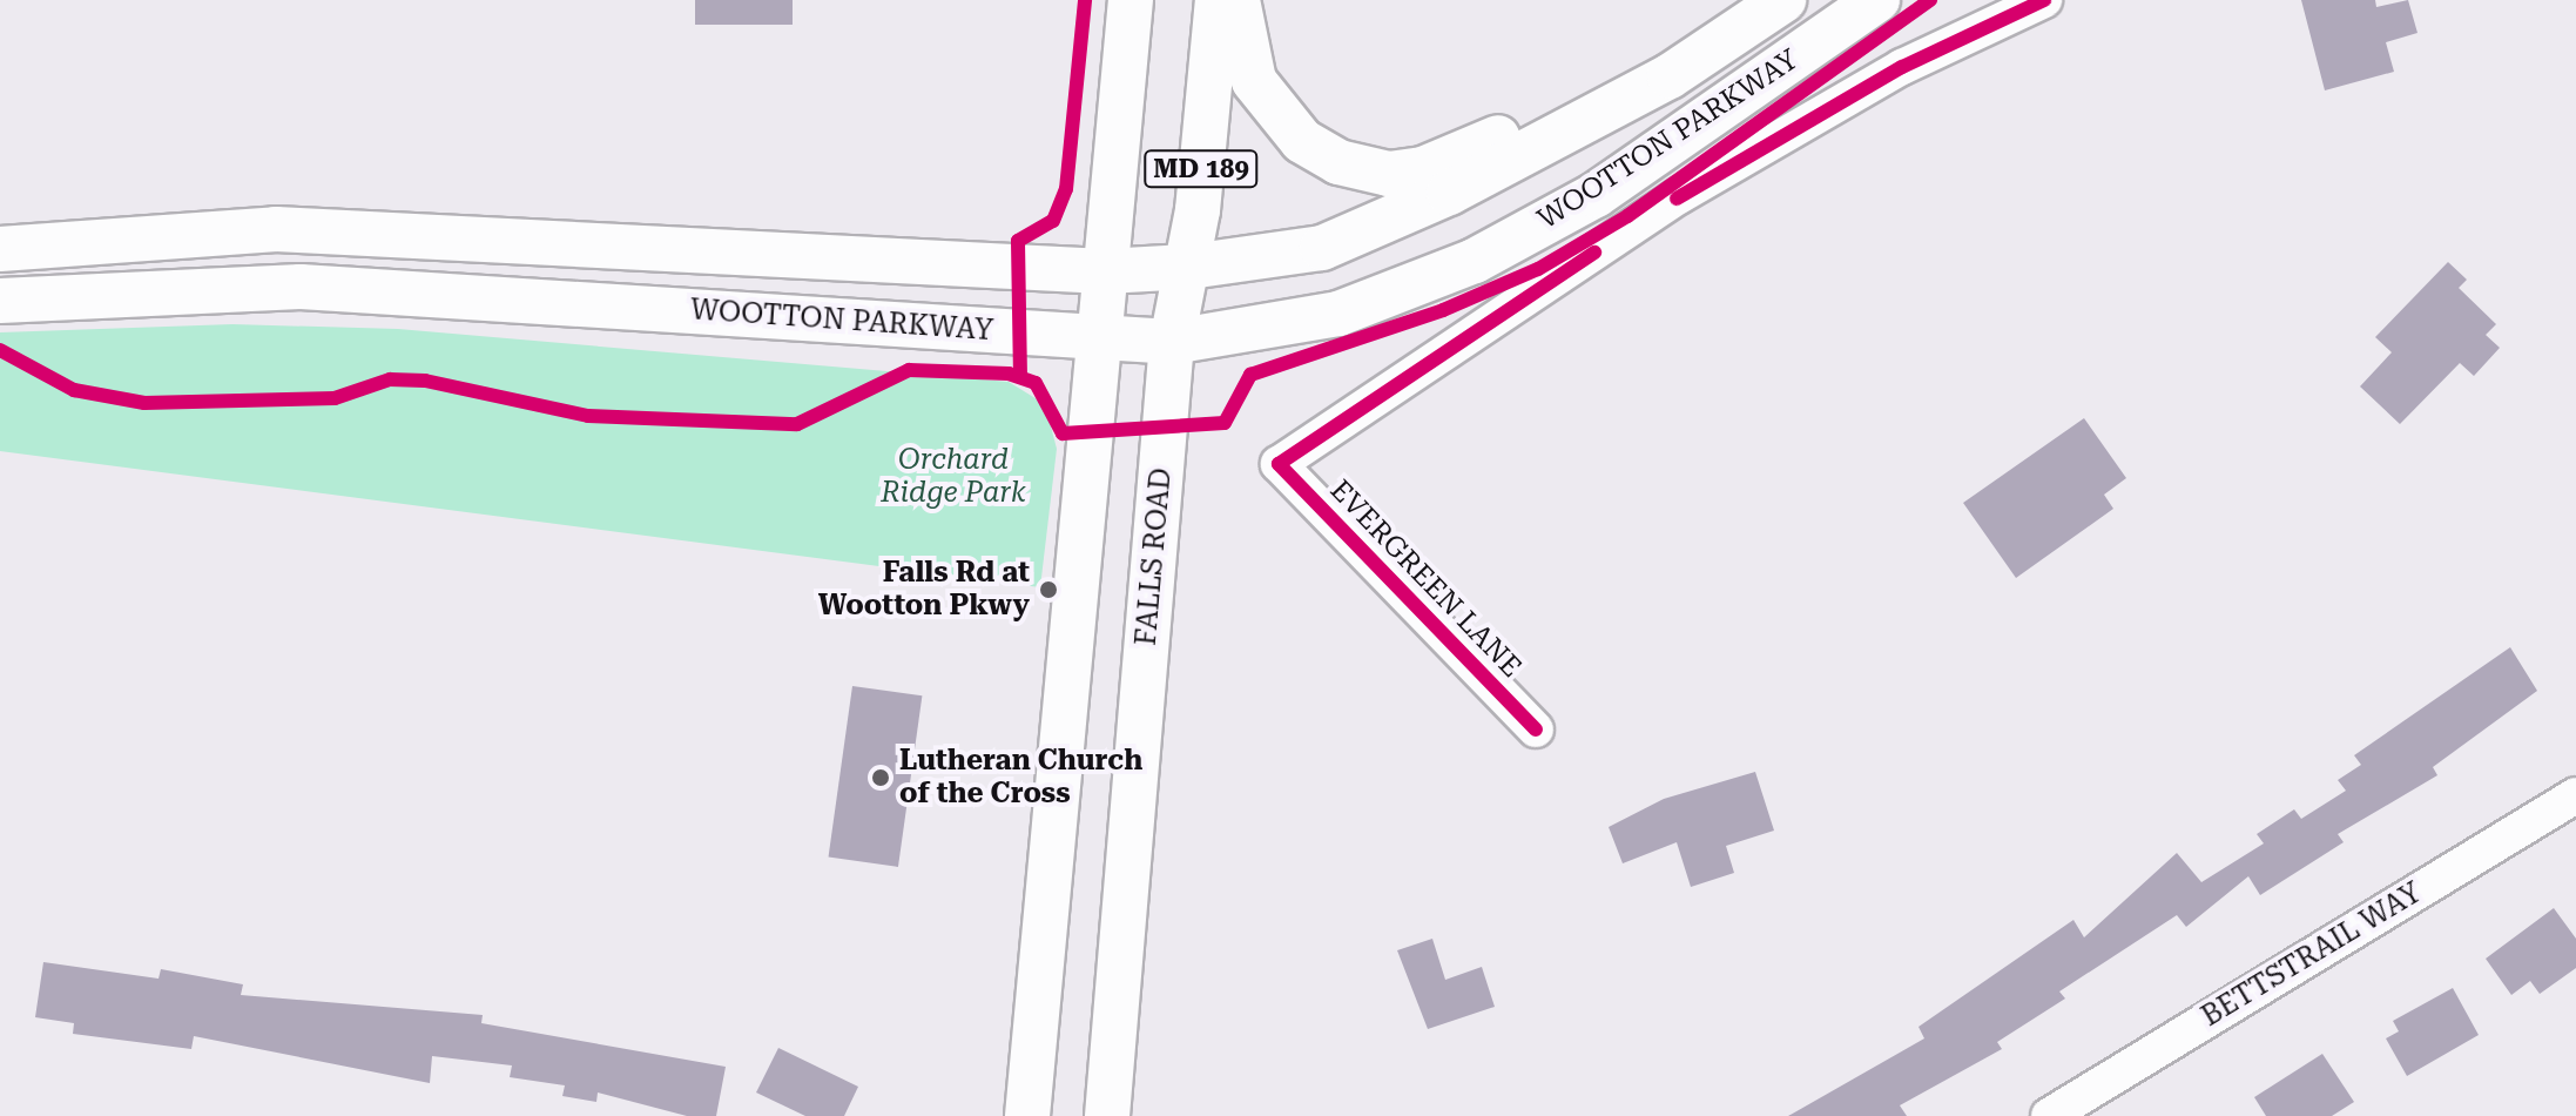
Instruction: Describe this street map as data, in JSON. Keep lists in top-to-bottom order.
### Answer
{
  "streets": {
    "main road": ["WOOTTON PARKWAY", "MD 189", "FALLS ROAD"],
    "street": ["EVERGREEN LANE", "BETTSTRAIL WAY"]
  },
  "crossings": [
    ["WOOTTON PARKWAY", "MD 189"],
    ["WOOTTON PARKWAY", "FALLS ROAD"]
  ],
  "parks": ["Orchard Ridge Park"],
  "places": ["Falls Rd at Wootton Pkwy", "Lutheran Church of the Cross"]
}
